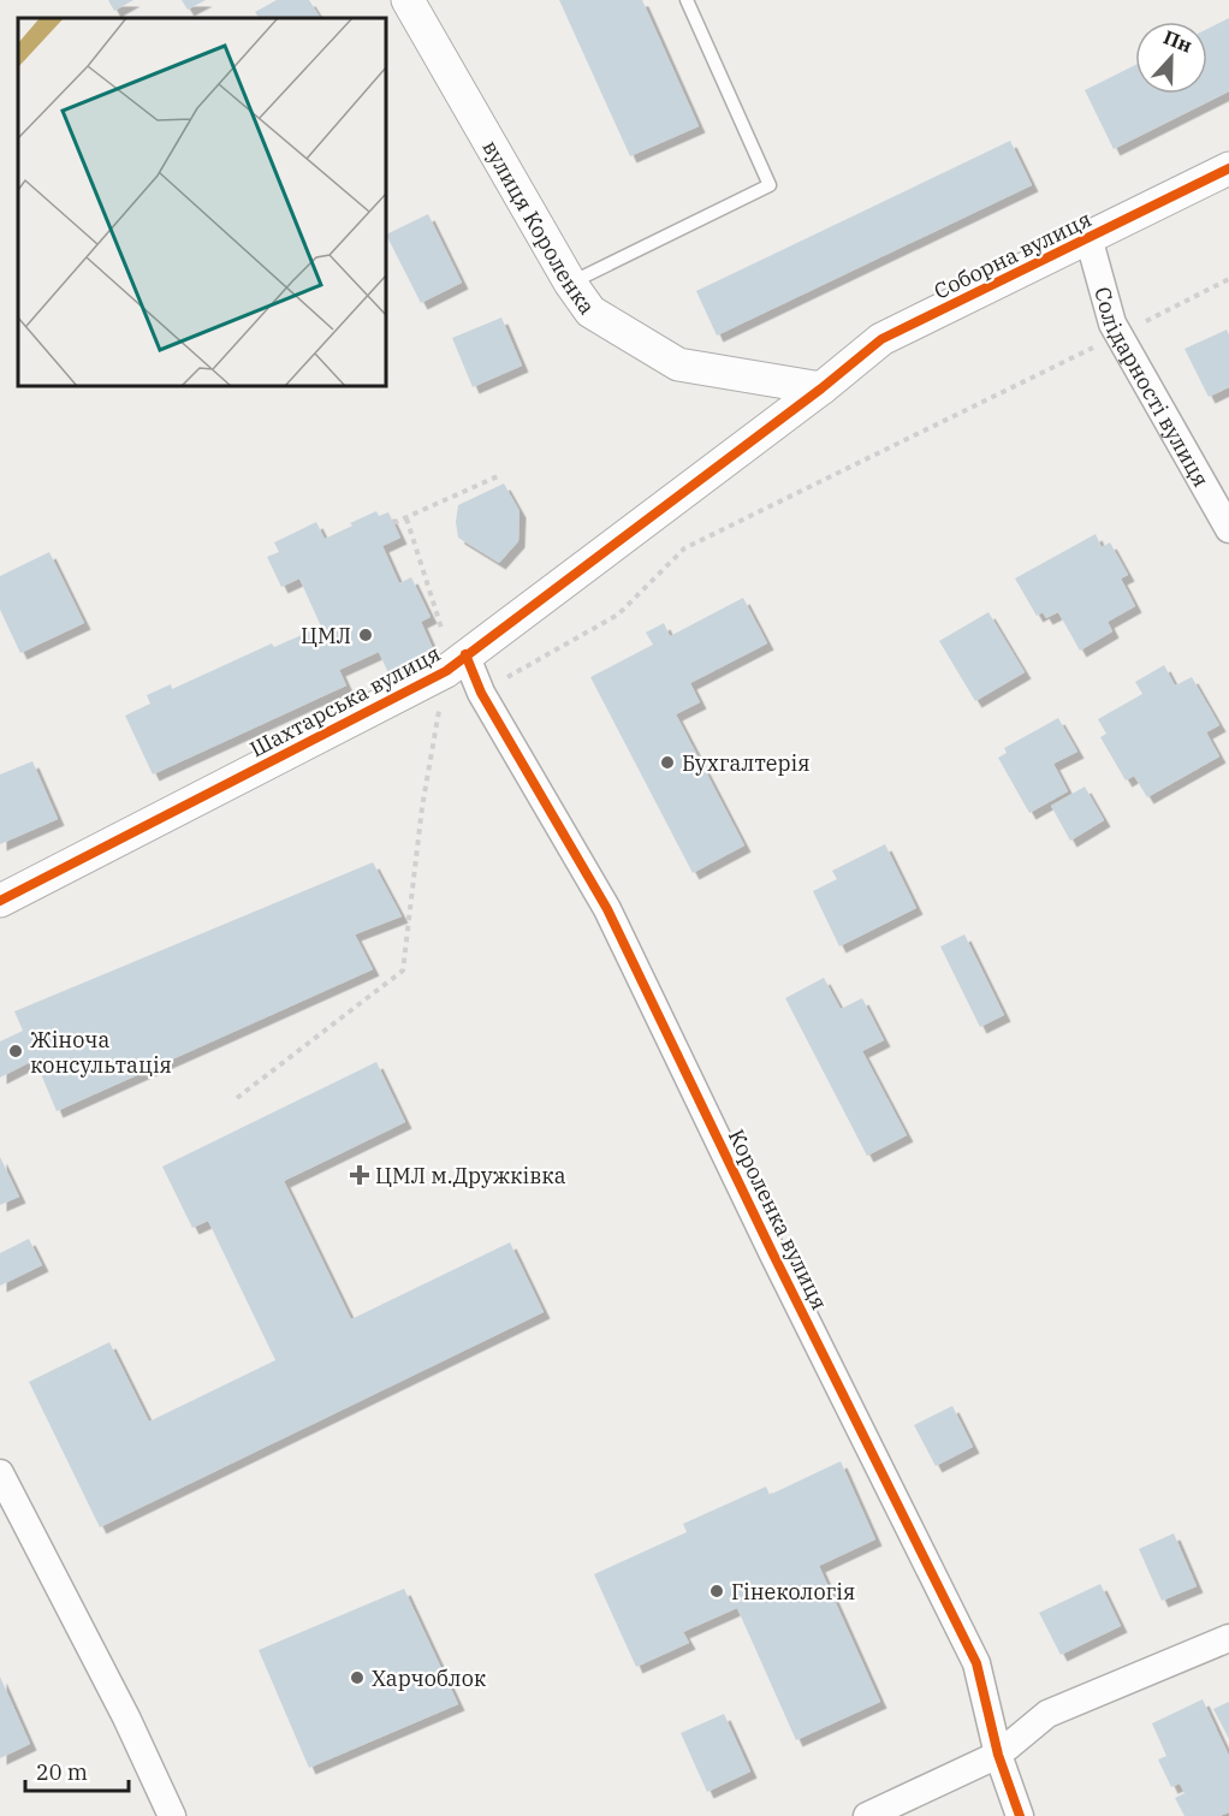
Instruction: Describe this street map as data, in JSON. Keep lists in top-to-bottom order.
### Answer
{
  "streets": {
    "street": [
      "вулиця Короленка",
      "Соборна вулиця",
      "Солідарності вулиця",
      "Шахтарська вулиця",
      "Короленка вулиця"
    ]
  },
  "crossings": [
    ["вулиця Короленка", "Соборна вулиця"],
    ["вулиця Короленка", "Шахтарська вулиця"],
    ["Соборна вулиця", "Солідарності вулиця"],
    ["Соборна вулиця", "Шахтарська вулиця"],
    ["Шахтарська вулиця", "Короленка вулиця"]
  ],
  "places": {
    "other": [
      "ЦМЛ",
      "Бухгалтерія",
      "Жіноча консультація",
      "Гінекологія",
      "Харчоблок"
    ],
    "health": ["ЦМЛ м.Дружківка"]
  },
  "scale_bar": "20 m",
  "north": "top"
}
